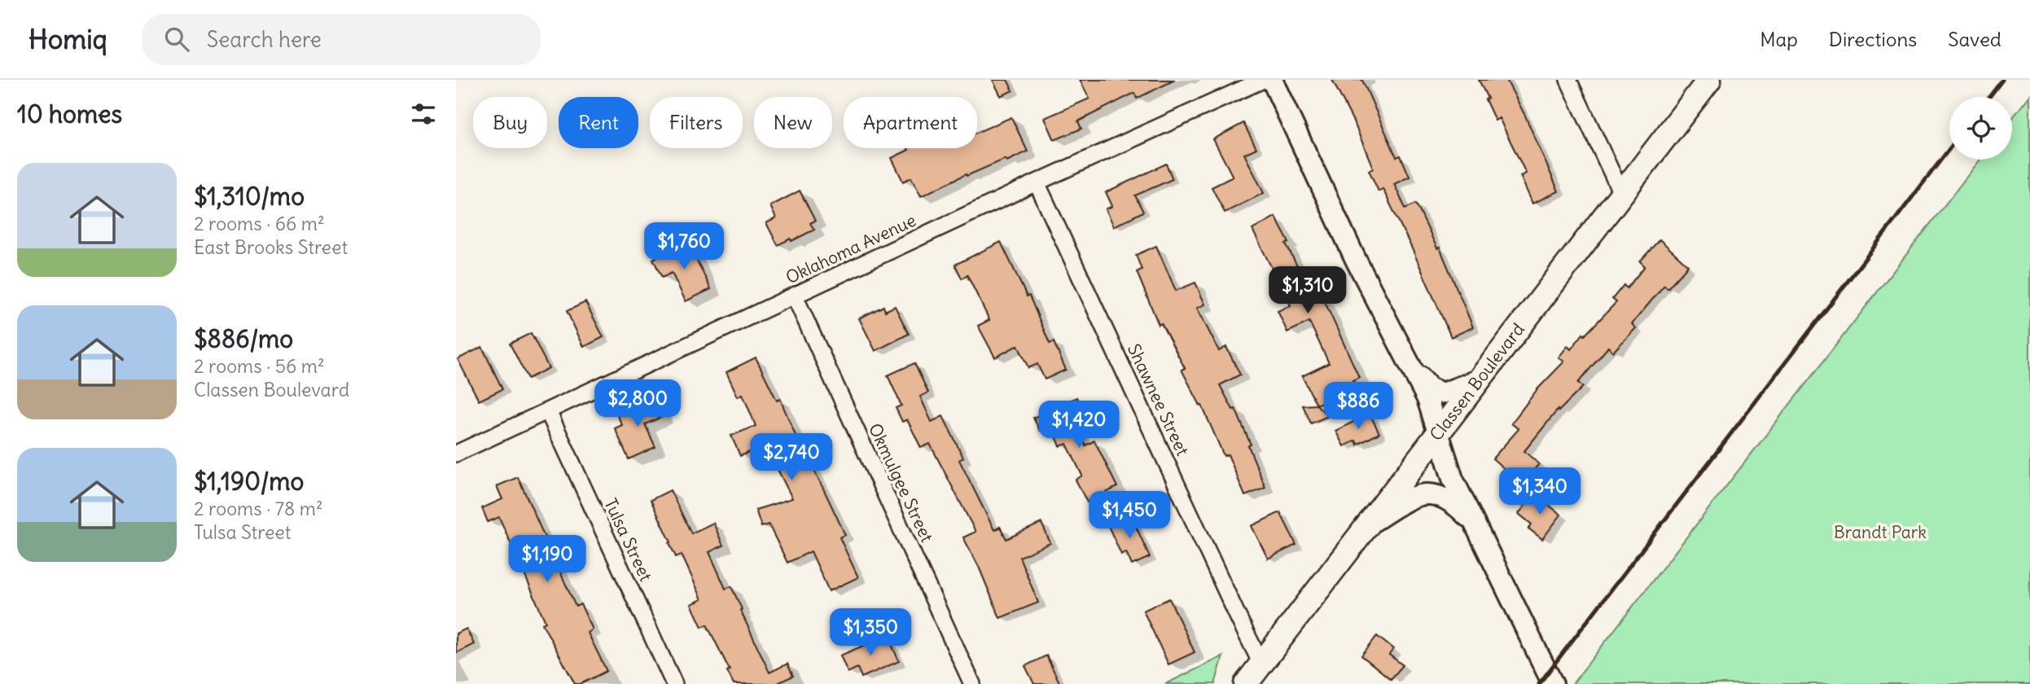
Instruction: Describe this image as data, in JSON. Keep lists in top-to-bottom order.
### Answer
{
  "streets": {
    "main road": ["Classen Boulevard"],
    "street": [
      "Oklahoma Avenue",
      "Shawnee Street",
      "Okmulgee Street",
      "Tulsa Street"
    ]
  },
  "crossings": [
    ["Oklahoma Avenue", "Shawnee Street"],
    ["Oklahoma Avenue", "Okmulgee Street"],
    ["Oklahoma Avenue", "Tulsa Street"],
    ["Classen Boulevard", "Shawnee Street"]
  ],
  "parks": ["Brandt Park"],
  "page": {
    "header": "Homiq",
    "search": "Search here",
    "nav": ["Map", "Directions", "Saved"],
    "heading": "10 homes",
    "chip": [
      "Buy",
      "Rent",
      "Filters",
      "New",
      "Apartment"
    ],
    "list": [
      {
        "name": "$1,310/mo",
        "note": "2 rooms · 66 m² · East Brooks Street"
      },
      {
        "name": "$886/mo",
        "note": "2 rooms · 56 m² · Classen Boulevard"
      },
      {
        "name": "$1,190/mo",
        "note": "2 rooms · 78 m² · Tulsa Street"
      }
    ],
    "price": [
      "$1,760",
      "$1,310",
      "$2,800",
      "$886",
      "$1,420",
      "$2,740",
      "$1,340",
      "$1,450",
      "$1,190",
      "$1,350"
    ]
  }
}
